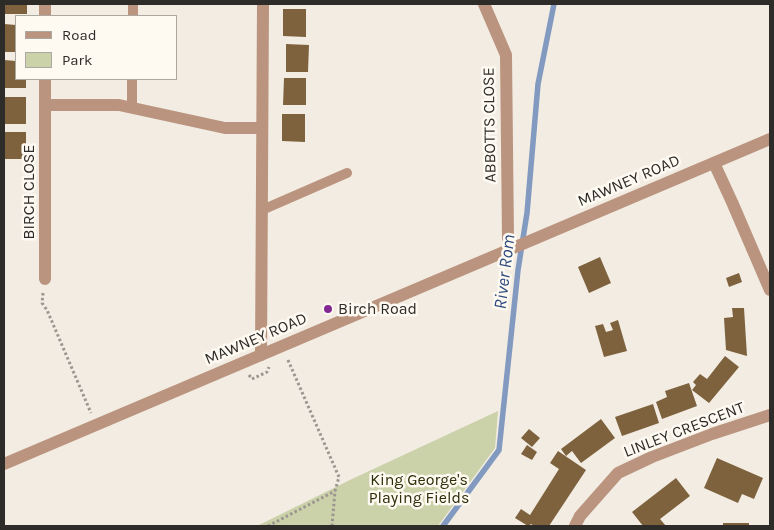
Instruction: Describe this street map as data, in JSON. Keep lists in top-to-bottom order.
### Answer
{
  "streets": {
    "street": [
      "ABBOTTS CLOSE",
      "MAWNEY ROAD",
      "BIRCH CLOSE",
      "LINLEY CRESCENT"
    ]
  },
  "crossings": [
    ["ABBOTTS CLOSE", "MAWNEY ROAD"]
  ],
  "water": ["River Rom"],
  "parks": ["King George's Playing Fields"],
  "places": ["Birch Road"],
  "legend": ["Road", "Park"]
}
